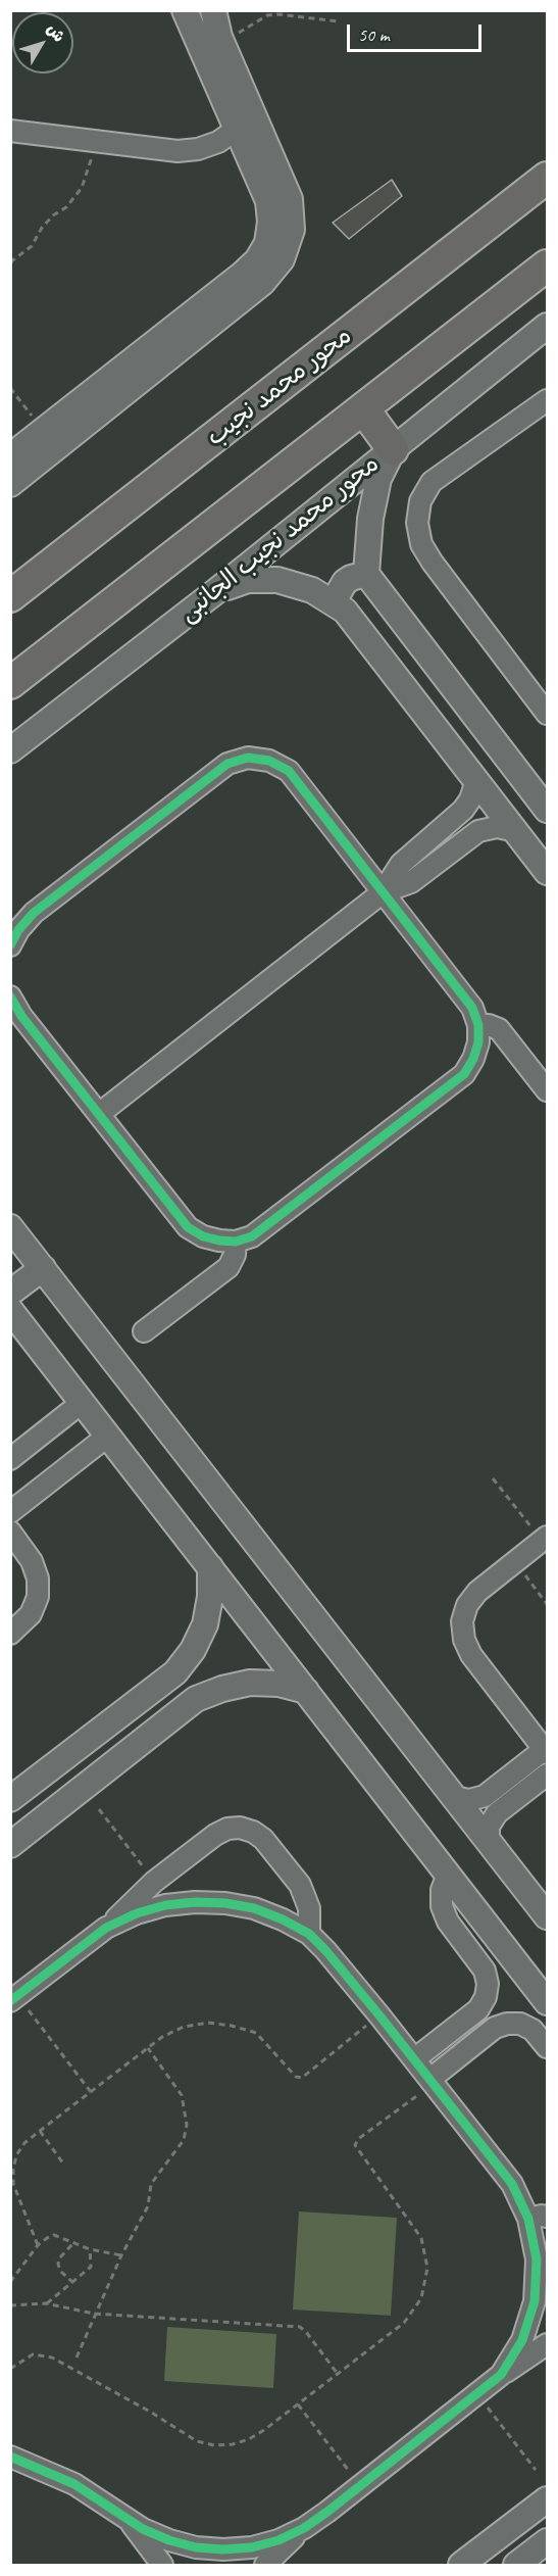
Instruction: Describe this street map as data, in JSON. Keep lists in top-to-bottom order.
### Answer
{
  "streets": {
    "main road": ["محور محمد نجيب"],
    "street": ["محور محمد نجيب الجانبى"]
  },
  "scale_bar": "50 m",
  "north": "top right"
}
